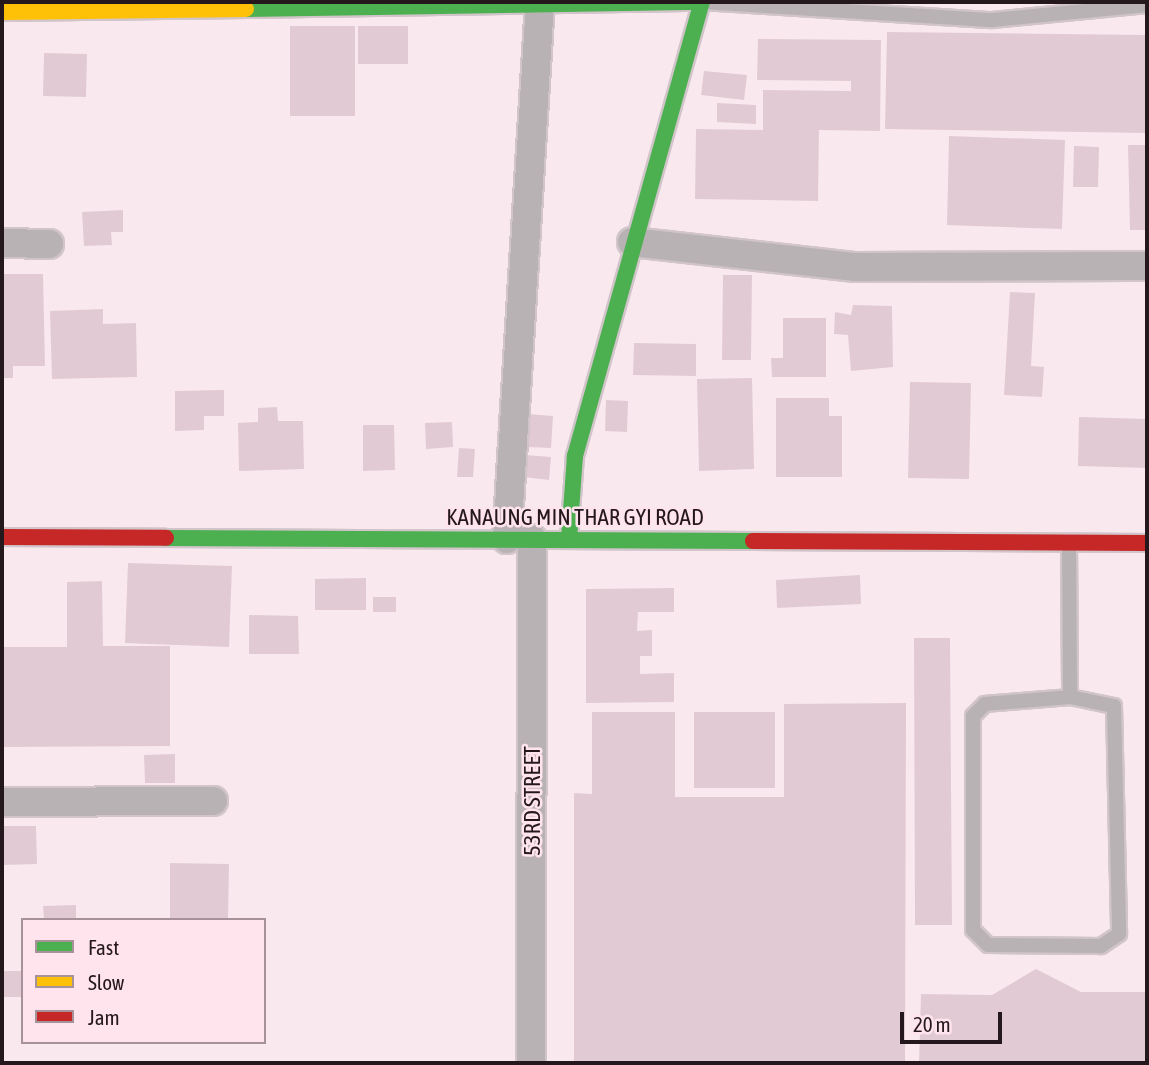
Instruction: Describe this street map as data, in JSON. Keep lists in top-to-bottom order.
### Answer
{
  "streets": {
    "street": ["KANAUNG MIN THAR GYI ROAD", "53RD STREET"]
  },
  "crossings": [
    ["KANAUNG MIN THAR GYI ROAD", "53RD STREET"]
  ],
  "legend": ["Fast", "Slow", "Jam"],
  "scale_bar": "20 m"
}
